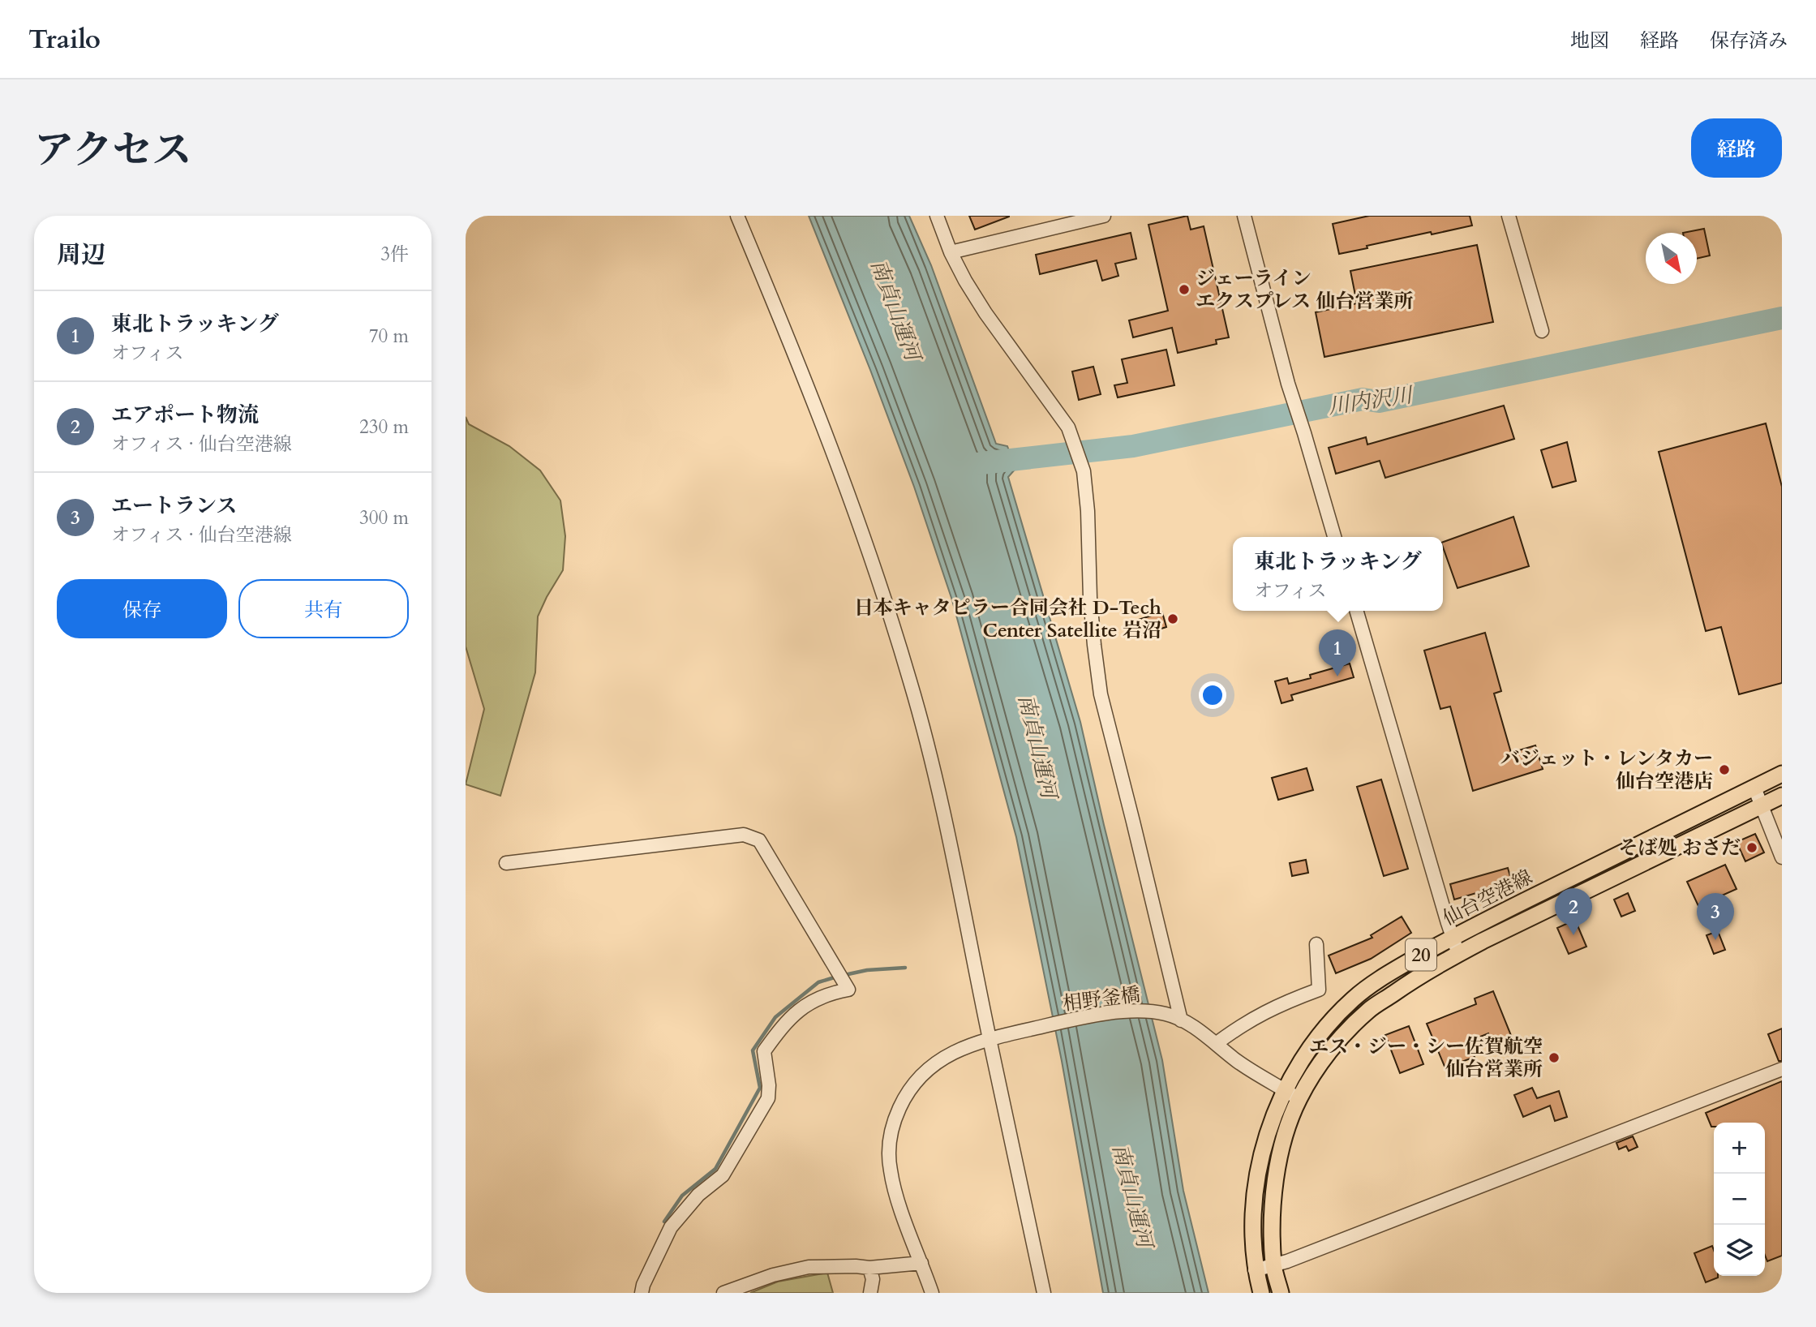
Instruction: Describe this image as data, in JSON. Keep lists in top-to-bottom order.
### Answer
{
  "streets": {
    "main road": ["仙台空港線", "20"],
    "street": ["相野釜橋"]
  },
  "crossings": [
    ["仙台空港線", "相野釜橋"]
  ],
  "water": ["南貞山運河", "川内沢川"],
  "places": [
    "ジェーライン エクスプレス 仙台営業所",
    "日本キャタピラー合同会社 D-Tech Center Satellite 岩沼",
    "バジェット・レンタカー 仙台空港店",
    "そば処 おさだ",
    "エス・ジー・シー佐賀航空 仙台営業所"
  ],
  "north": "bottom right",
  "page": {
    "header": "Trailo",
    "nav": ["地図", "経路", "保存済み"],
    "title": "アクセス",
    "buttons": [
      "経路",
      ["保存", "共有"]
    ],
    "heading": ["周辺", "3件"],
    "list": [
      {
        "mark": "1",
        "name": "東北トラッキング",
        "note": "オフィス",
        "value": "70 m"
      },
      {
        "mark": "2",
        "name": "エアポート物流",
        "note": "オフィス · 仙台空港線",
        "value": "230 m"
      },
      {
        "mark": "3",
        "name": "エートランス",
        "note": "オフィス · 仙台空港線",
        "value": "300 m"
      }
    ],
    "popup": ["東北トラッキング", "オフィス"],
    "pins": ["1", "2", "3"],
    "map_buttons": ["+", "−"]
  }
}
